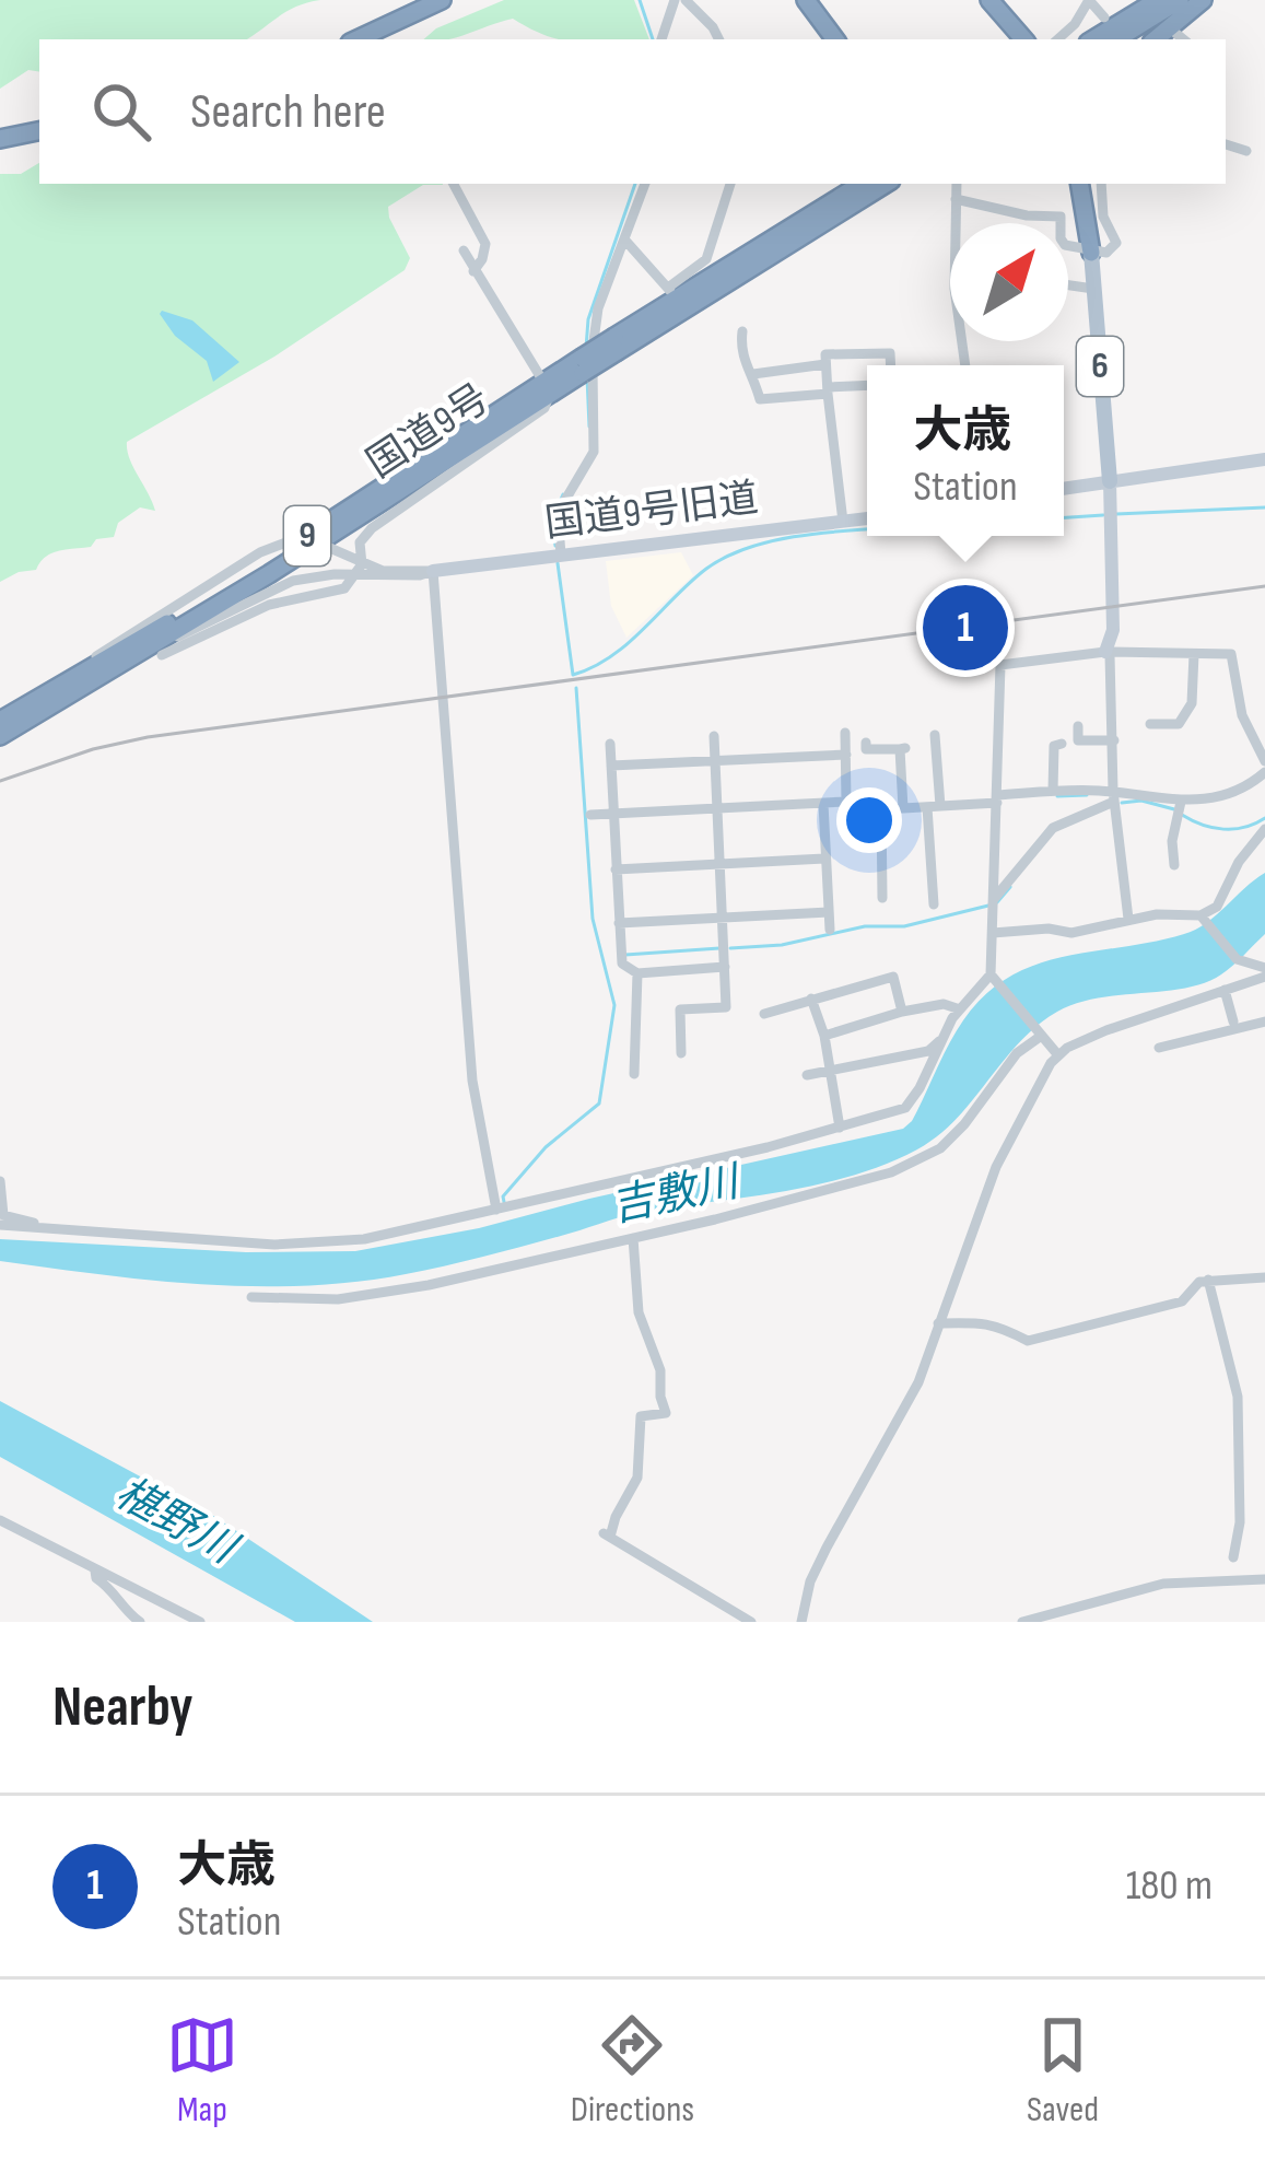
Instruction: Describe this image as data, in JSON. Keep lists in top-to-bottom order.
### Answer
{
  "streets": {
    "highway": ["国道9号", "9"],
    "main road": ["6"],
    "street": ["国道9号旧道"]
  },
  "crossings": [
    ["国道9号", "国道9号旧道"]
  ],
  "water": ["吉敷川", "椹野川"],
  "north": "top right",
  "page": {
    "search": "Search here",
    "popup": ["大歳", "Station"],
    "pins": "1",
    "heading": "Nearby",
    "list": [
      {
        "mark": "1",
        "name": "大歳",
        "note": "Station",
        "value": "180 m"
      }
    ],
    "nav": ["Map", "Directions", "Saved"]
  }
}
